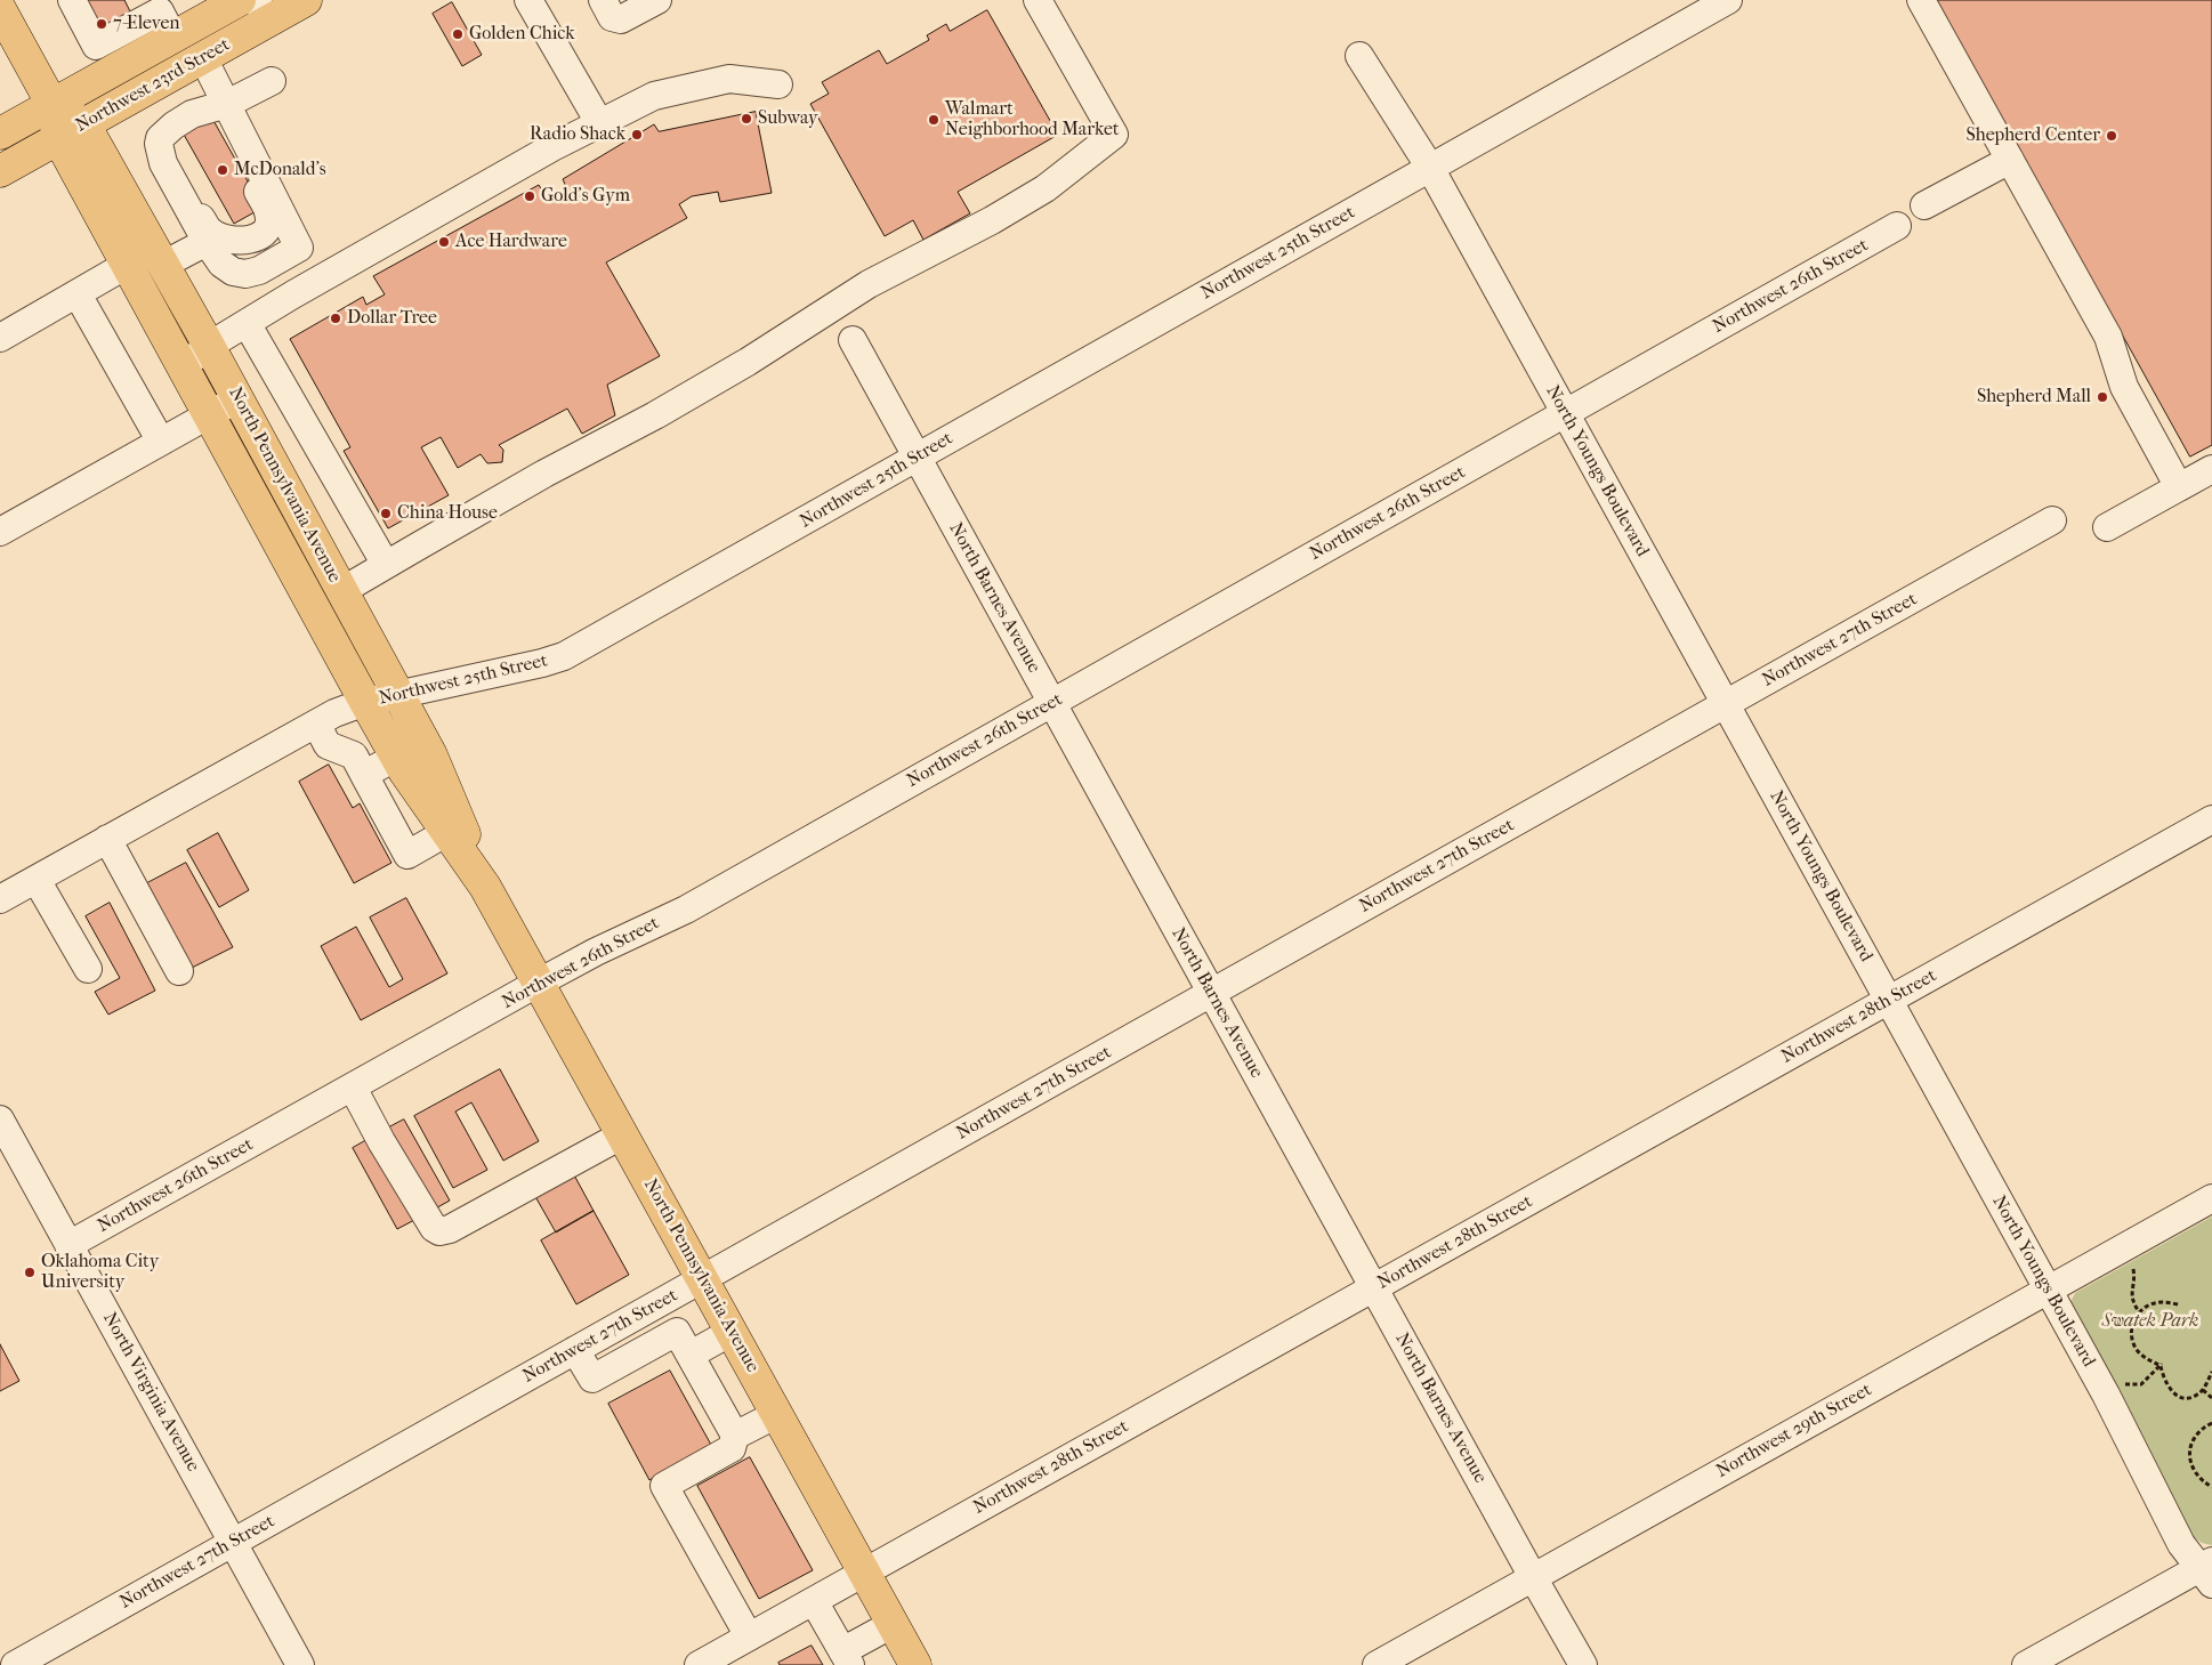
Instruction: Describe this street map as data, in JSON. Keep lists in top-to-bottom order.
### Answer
{
  "streets": {
    "main road": ["Northwest 23rd Street", "North Pennsylvania Avenue"],
    "street": [
      "Northwest 25th Street",
      "Northwest 26th Street",
      "North Youngs Boulevard",
      "North Barnes Avenue",
      "Northwest 27th Street",
      "Northwest 28th Street",
      "North Virginia Avenue",
      "Northwest 29th Street"
    ]
  },
  "crossings": [
    ["Northwest 23rd Street", "North Pennsylvania Avenue"],
    ["Northwest 25th Street", "North Youngs Boulevard"],
    ["Northwest 25th Street", "North Pennsylvania Avenue"],
    ["Northwest 25th Street", "North Barnes Avenue"],
    ["Northwest 26th Street", "North Youngs Boulevard"],
    ["Northwest 26th Street", "North Pennsylvania Avenue"],
    ["Northwest 26th Street", "North Barnes Avenue"],
    ["Northwest 26th Street", "North Virginia Avenue"],
    ["North Youngs Boulevard", "Northwest 27th Street"],
    ["North Youngs Boulevard", "Northwest 28th Street"],
    ["North Youngs Boulevard", "Northwest 29th Street"],
    ["North Pennsylvania Avenue", "Northwest 27th Street"],
    ["North Pennsylvania Avenue", "Northwest 28th Street"],
    ["North Barnes Avenue", "Northwest 27th Street"],
    ["North Barnes Avenue", "Northwest 28th Street"],
    ["North Barnes Avenue", "Northwest 29th Street"],
    ["Northwest 27th Street", "North Virginia Avenue"]
  ],
  "parks": ["Swatek Park"],
  "places": [
    "7-Eleven",
    "Golden Chick",
    "Subway",
    "Walmart Neighborhood Market",
    "Radio Shack",
    "Shepherd Center",
    "McDonald's",
    "Gold's Gym",
    "Ace Hardware",
    "Dollar Tree",
    "Shepherd Mall",
    "China House",
    "Oklahoma City University"
  ]
}
